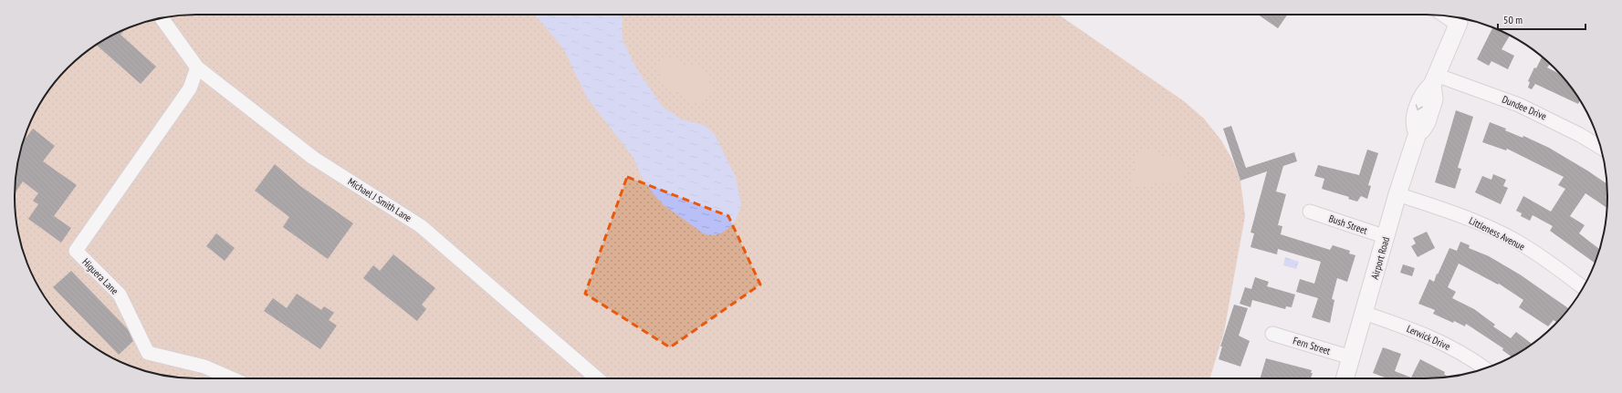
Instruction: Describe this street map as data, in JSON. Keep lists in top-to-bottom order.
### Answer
{
  "streets": {
    "street": [
      "Dundee Drive",
      "Michael J Smith Lane",
      "Bush Street",
      "Littleness Avenue",
      "Airport Road",
      "Higuera Lane",
      "Lerwick Drive",
      "Fern Street"
    ]
  },
  "crossings": [
    ["Dundee Drive", "Airport Road"],
    ["Michael J Smith Lane", "Higuera Lane"],
    ["Bush Street", "Airport Road"],
    ["Littleness Avenue", "Airport Road"],
    ["Airport Road", "Lerwick Drive"],
    ["Airport Road", "Fern Street"]
  ],
  "scale_bar": "50 m"
}
